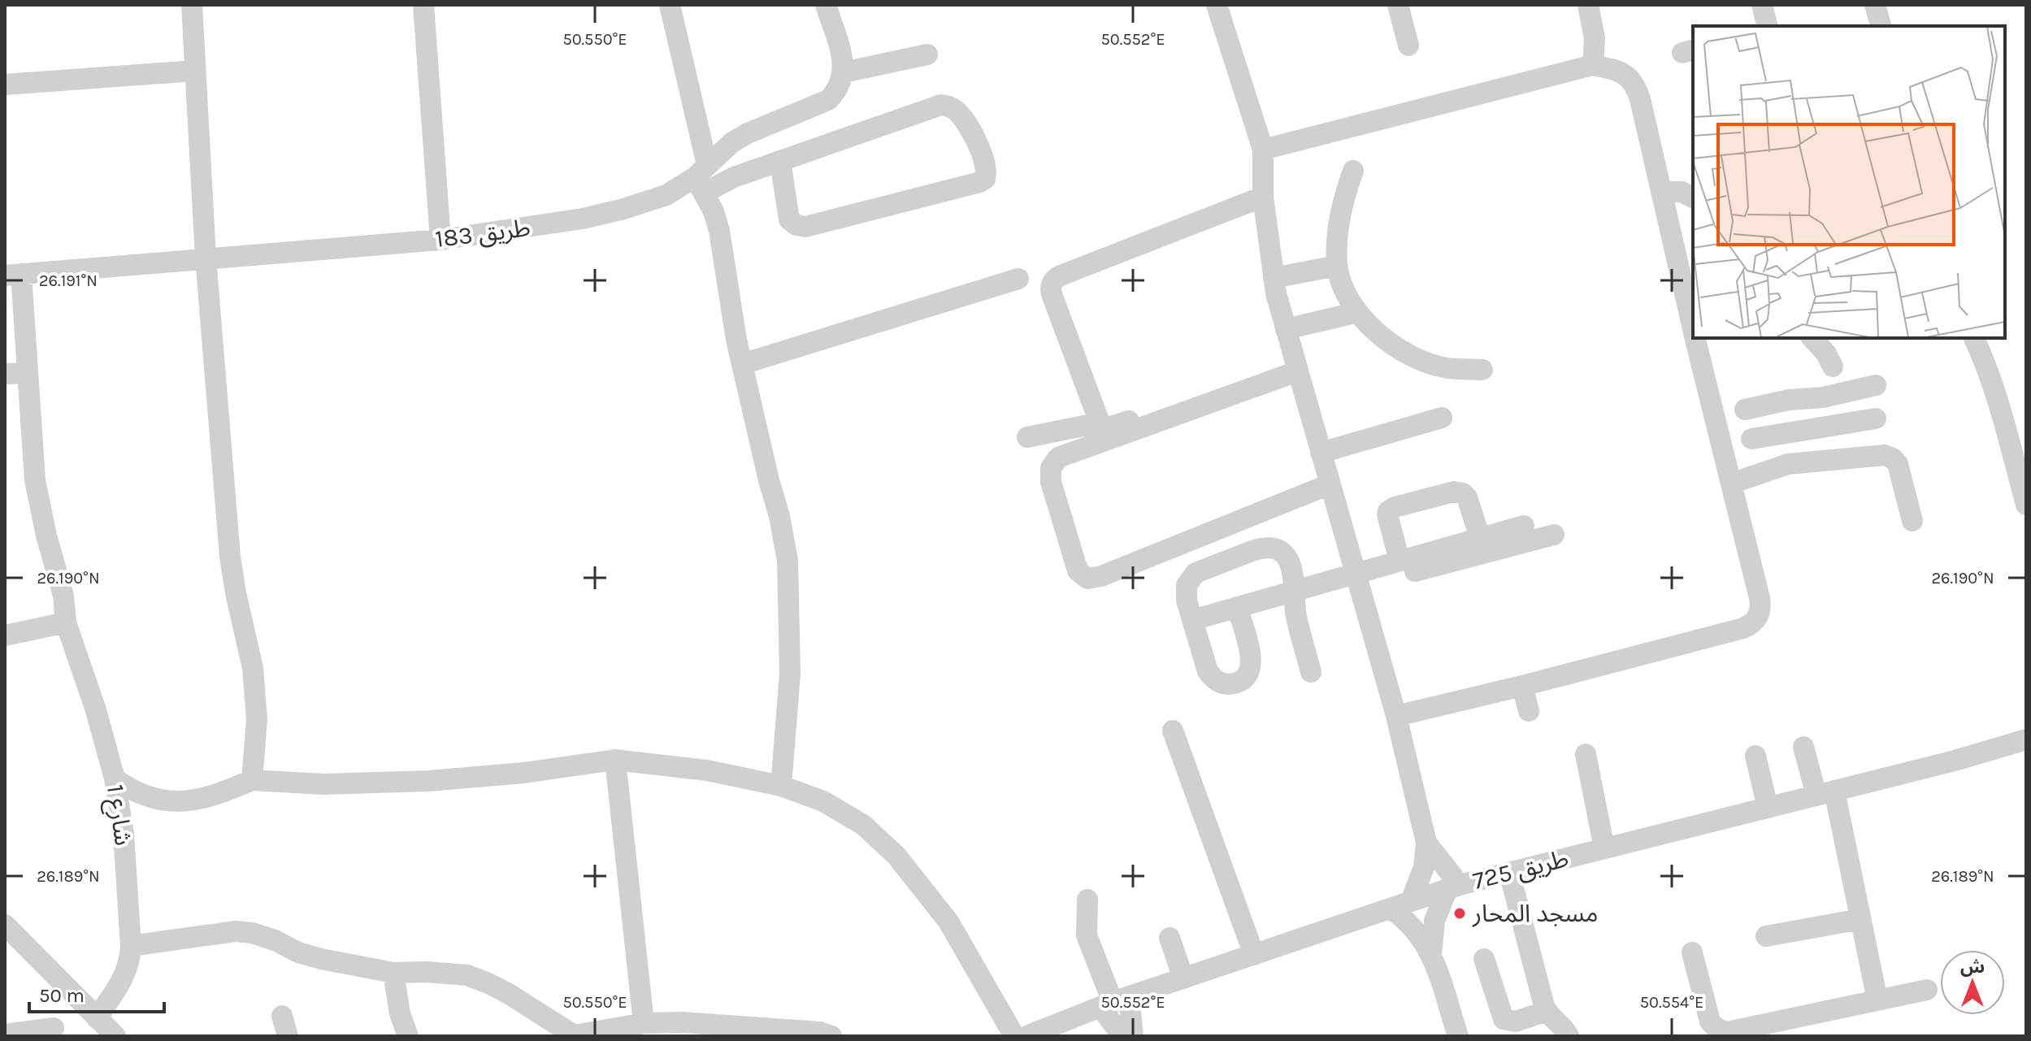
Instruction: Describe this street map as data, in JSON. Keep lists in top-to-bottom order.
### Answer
{
  "streets": {
    "street": ["طريق 183", "شارع 1", "طريق 725"]
  },
  "crossings": [
    ["طريق 183", "شارع 1"]
  ],
  "places": ["مسجد المحار"],
  "scale_bar": "50 m",
  "north": "top",
  "coordinates": [
    "50.550°E",
    "50.552°E",
    "26.191°N",
    "26.190°N",
    "26.189°N",
    "50.554°E"
  ]
}
